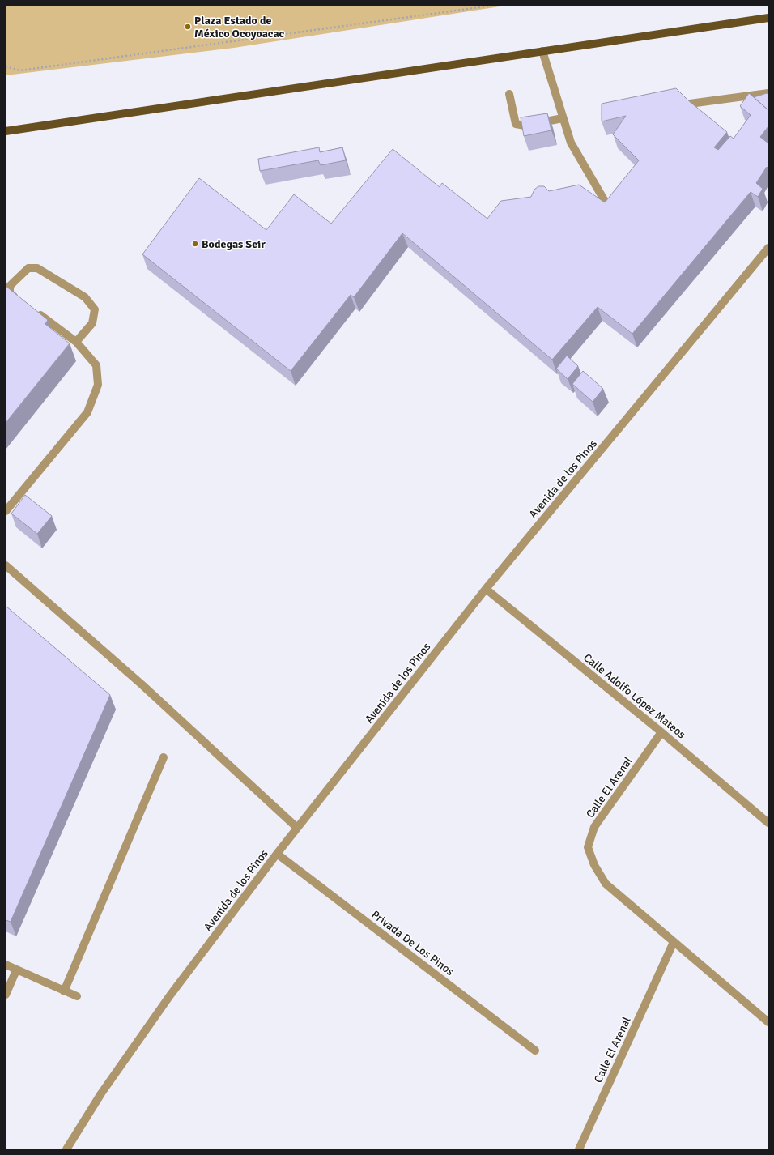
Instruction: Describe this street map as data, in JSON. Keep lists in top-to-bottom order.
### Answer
{
  "streets": {
    "street": [
      "Avenida de los Pinos",
      "Calle Adolfo López Mateos",
      "Calle El Arenal",
      "Privada De Los Pinos"
    ]
  },
  "crossings": [
    ["Avenida de los Pinos", "Calle Adolfo López Mateos"],
    ["Avenida de los Pinos", "Privada De Los Pinos"],
    ["Calle Adolfo López Mateos", "Calle El Arenal"]
  ],
  "places": ["Plaza Estado de México Ocoyoacac", "Bodegas Seir"]
}
